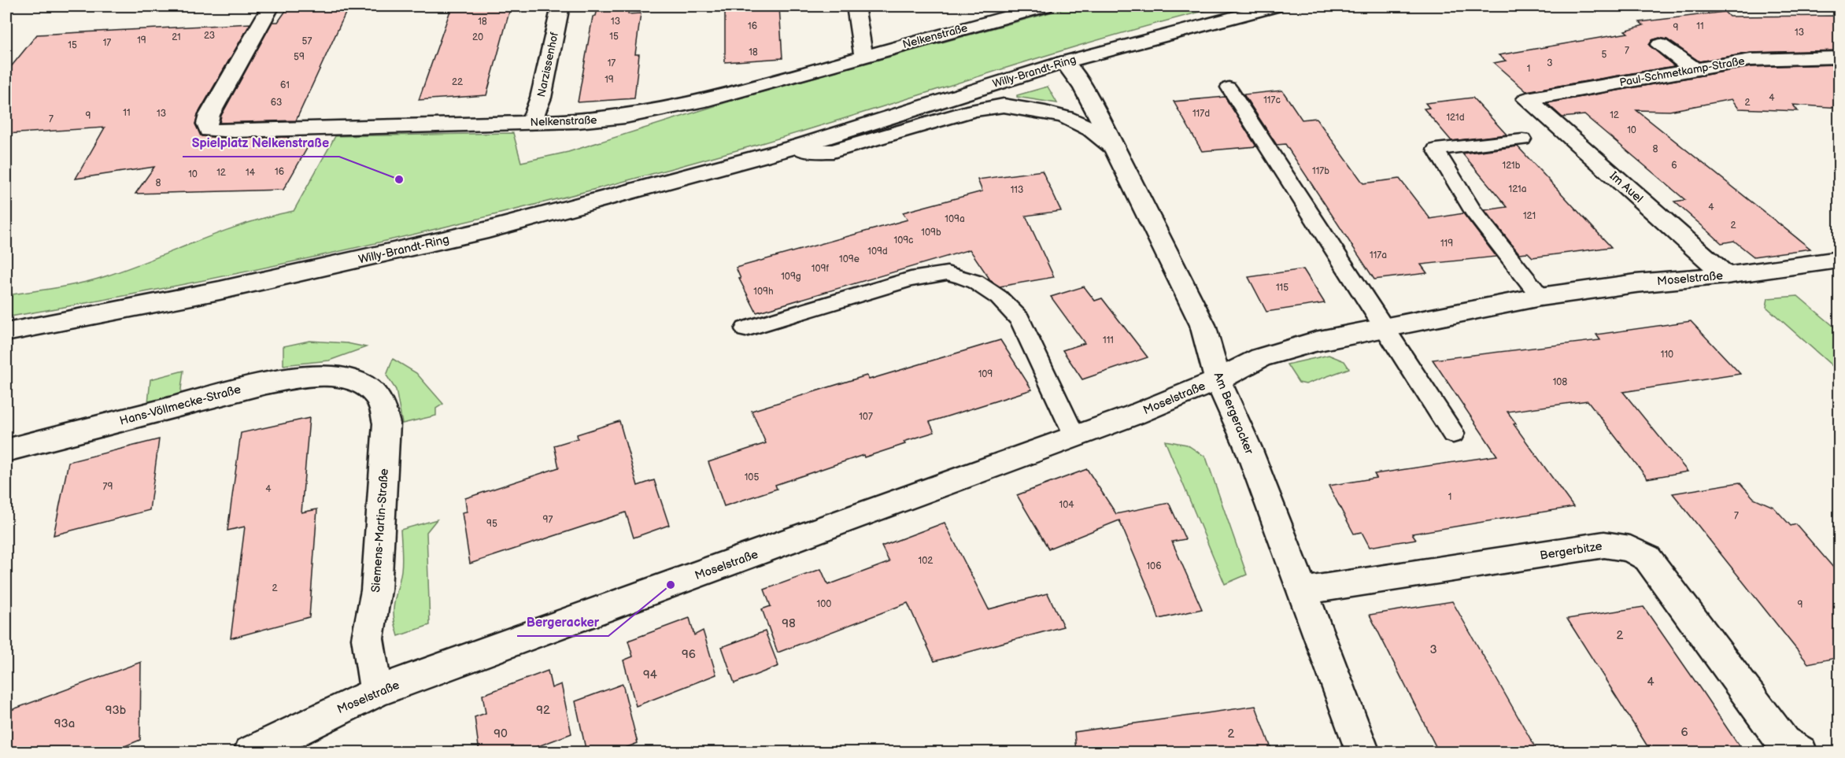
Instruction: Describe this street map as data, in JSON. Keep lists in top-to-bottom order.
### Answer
{
  "streets": {
    "street": [
      "Nelkenstraße",
      "Narzissenhof",
      "Willy-Brandt-Ring",
      "Paul-Schmetkamp-Straße",
      "Im Auel",
      "Moselstraße",
      "Hans-Völlmecke-Straße",
      "Am Bergeracker",
      "Siemens-Martin-Straße",
      "Bergerbitze"
    ]
  },
  "crossings": [
    ["Nelkenstraße", "Narzissenhof"],
    ["Willy-Brandt-Ring", "Am Bergeracker"],
    ["Paul-Schmetkamp-Straße", "Im Auel"],
    ["Im Auel", "Moselstraße"],
    ["Moselstraße", "Am Bergeracker"],
    ["Moselstraße", "Siemens-Martin-Straße"],
    ["Hans-Völlmecke-Straße", "Siemens-Martin-Straße"],
    ["Am Bergeracker", "Bergerbitze"]
  ],
  "places": ["Spielplatz Nelkenstraße", "Bergeracker"],
  "house_numbers": [
    "18",
    "13",
    "16",
    "11",
    "9",
    "13",
    "23",
    "15",
    "21",
    "20",
    "19",
    "57",
    "17",
    "15",
    "7",
    "18",
    "5",
    "59",
    "17",
    "3",
    "1",
    "19",
    "22",
    "61",
    "4",
    "117c",
    "63",
    "2",
    "11",
    "13",
    "117d",
    "12",
    "9",
    "121d",
    "7",
    "10",
    "8",
    "121b",
    "6",
    "117b",
    "16",
    "12",
    "14",
    "10",
    "8",
    "121a",
    "113",
    "4",
    "121",
    "109a",
    "2",
    "109b",
    "109c",
    "119",
    "109d",
    "117a",
    "109e",
    "109f",
    "109g",
    "115",
    "109h",
    "111",
    "110",
    "109",
    "108",
    "107",
    "105",
    "79",
    "4",
    "1",
    "104",
    "7",
    "97",
    "95",
    "102",
    "106",
    "2",
    "100",
    "9",
    "98",
    "2",
    "3",
    "96",
    "94",
    "4",
    "93b",
    "92",
    "93a",
    "6",
    "90",
    "2"
  ]
}
